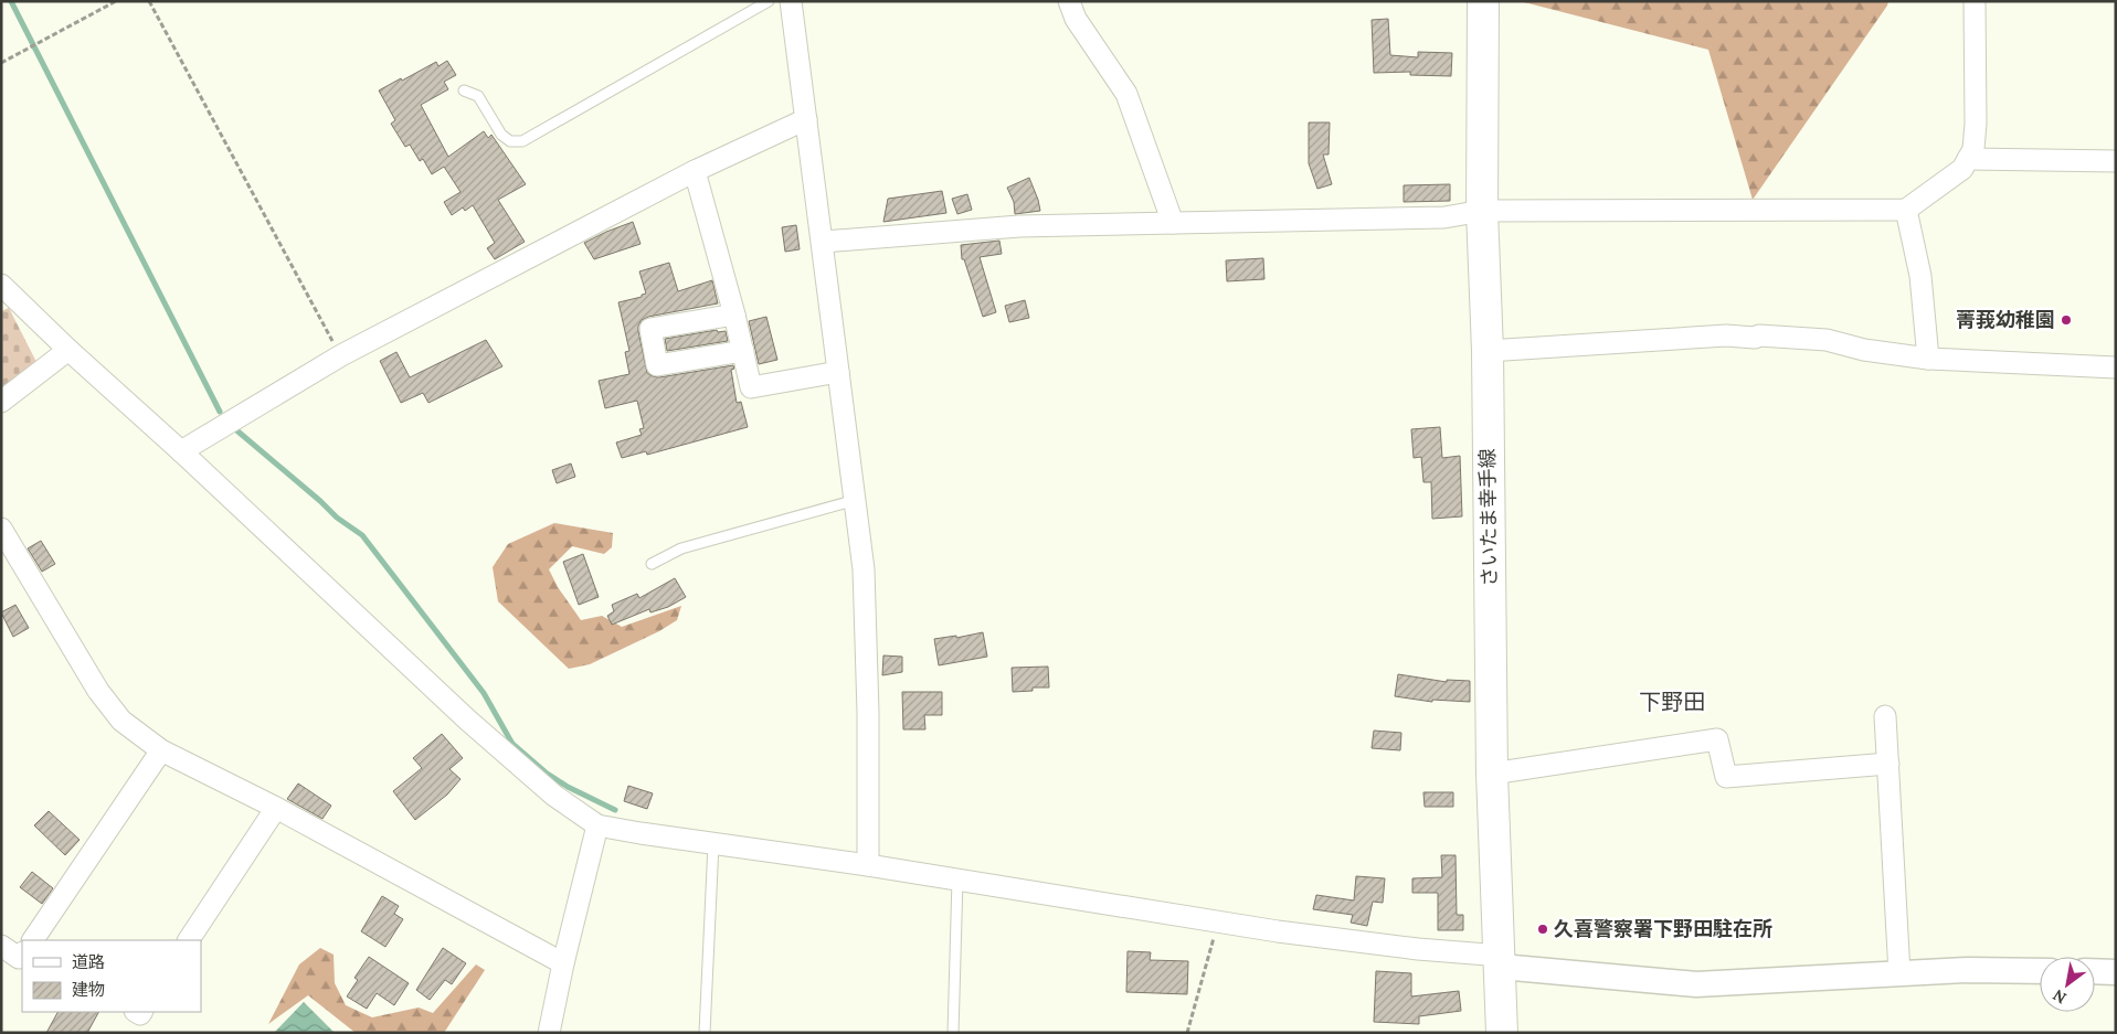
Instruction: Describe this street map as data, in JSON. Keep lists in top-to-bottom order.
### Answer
{
  "streets": {
    "main road": ["さいたま幸手線"]
  },
  "districts": ["下野田"],
  "places": ["菁莪幼稚園", "久喜警察署下野田駐在所"],
  "legend": ["道路", "建物"],
  "north": "bottom left"
}
